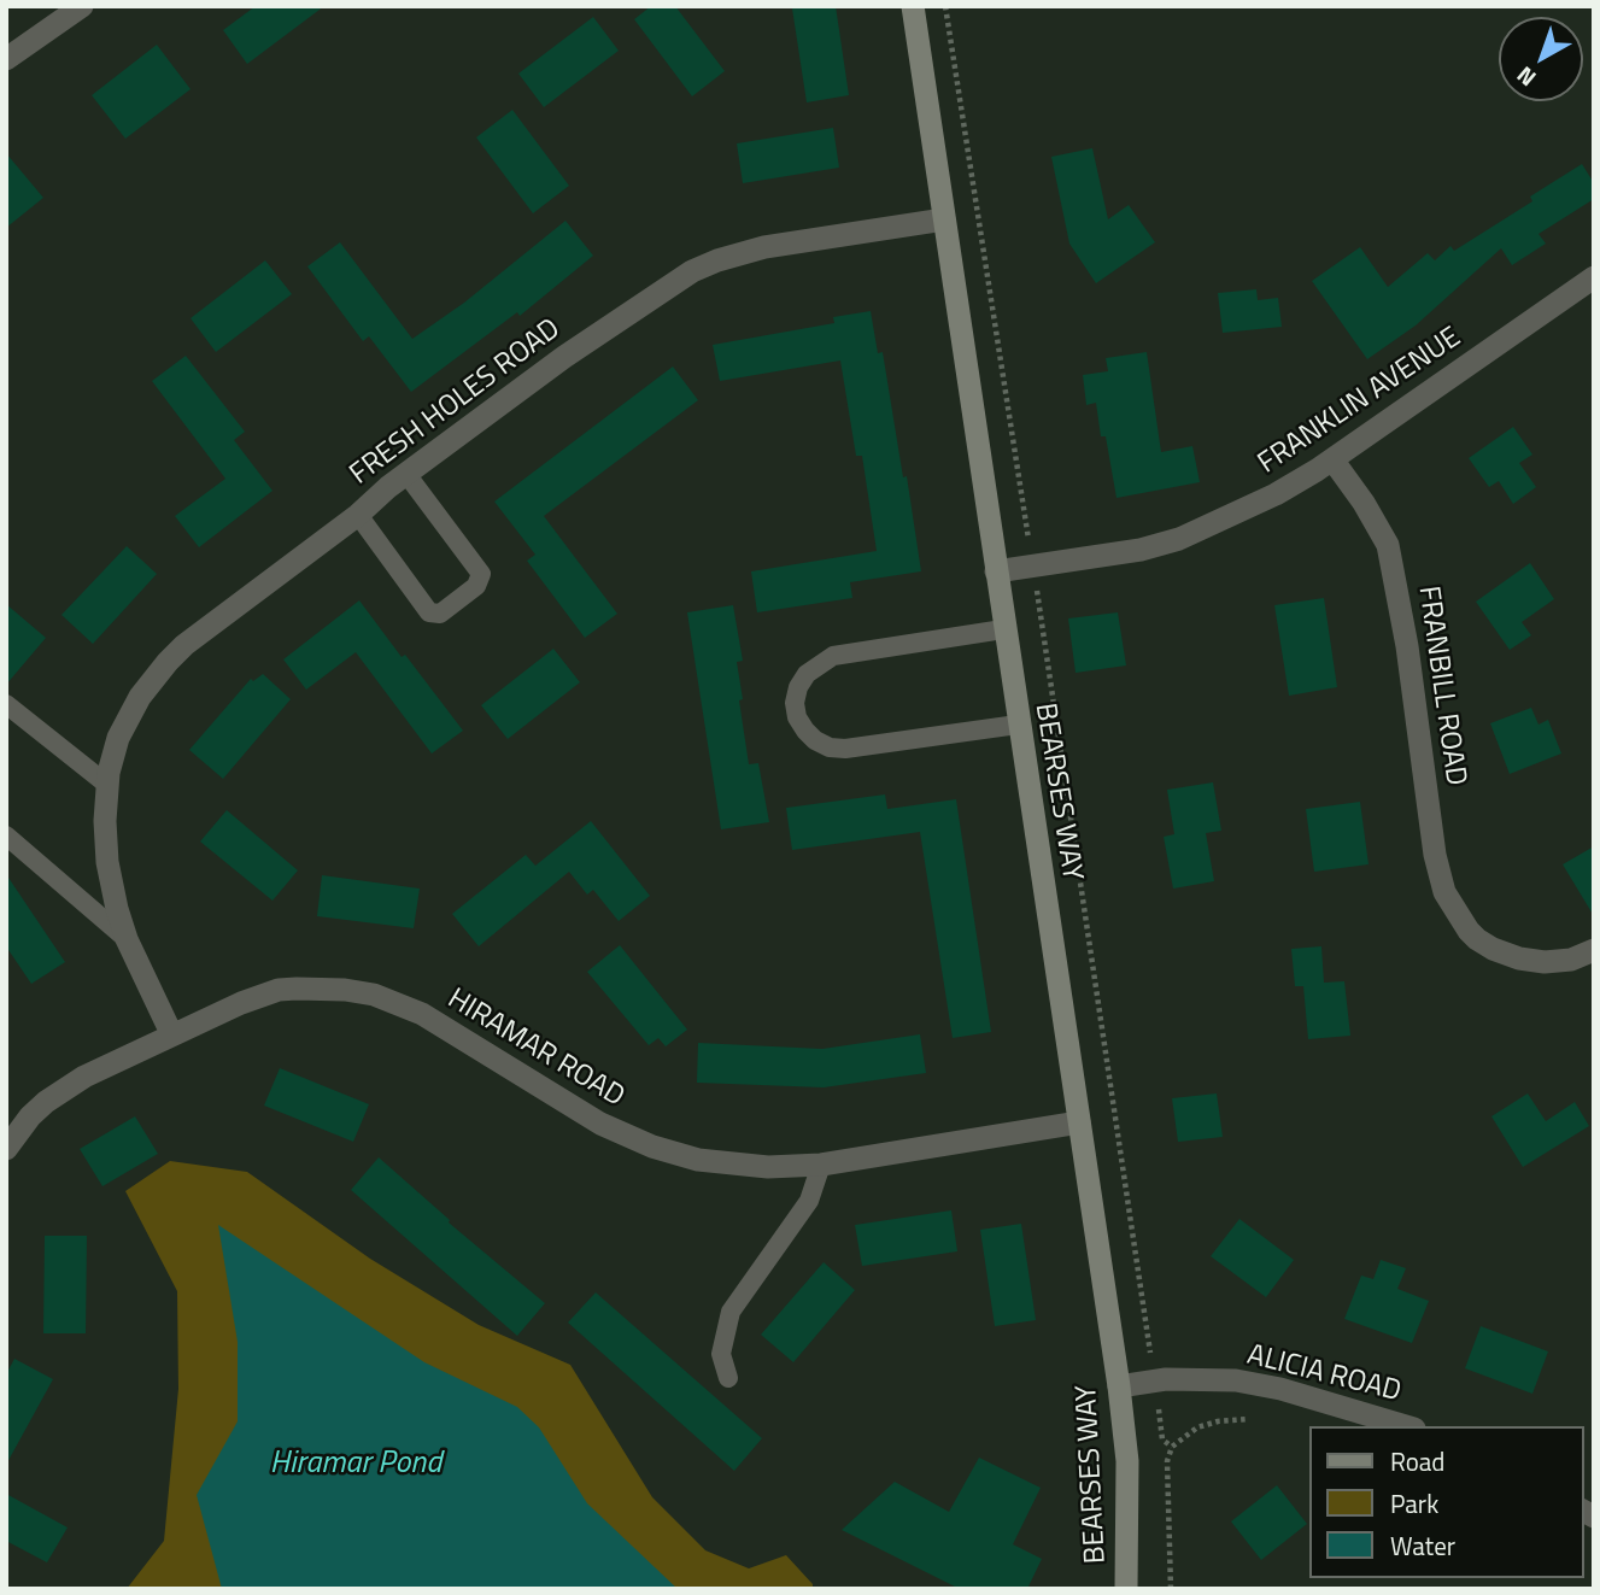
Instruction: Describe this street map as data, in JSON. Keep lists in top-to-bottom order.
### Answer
{
  "streets": {
    "main road": ["BEARSES WAY"],
    "street": [
      "FRANKLIN AVENUE",
      "FRESH HOLES ROAD",
      "FRANBILL ROAD",
      "HIRAMAR ROAD",
      "ALICIA ROAD"
    ]
  },
  "crossings": [
    ["FRANKLIN AVENUE", "FRANBILL ROAD"],
    ["FRANKLIN AVENUE", "BEARSES WAY"],
    ["FRESH HOLES ROAD", "BEARSES WAY"],
    ["FRESH HOLES ROAD", "HIRAMAR ROAD"],
    ["BEARSES WAY", "HIRAMAR ROAD"],
    ["BEARSES WAY", "ALICIA ROAD"]
  ],
  "water": ["Hiramar Pond"],
  "legend": ["Road", "Park", "Water"],
  "north": "bottom left"
}
